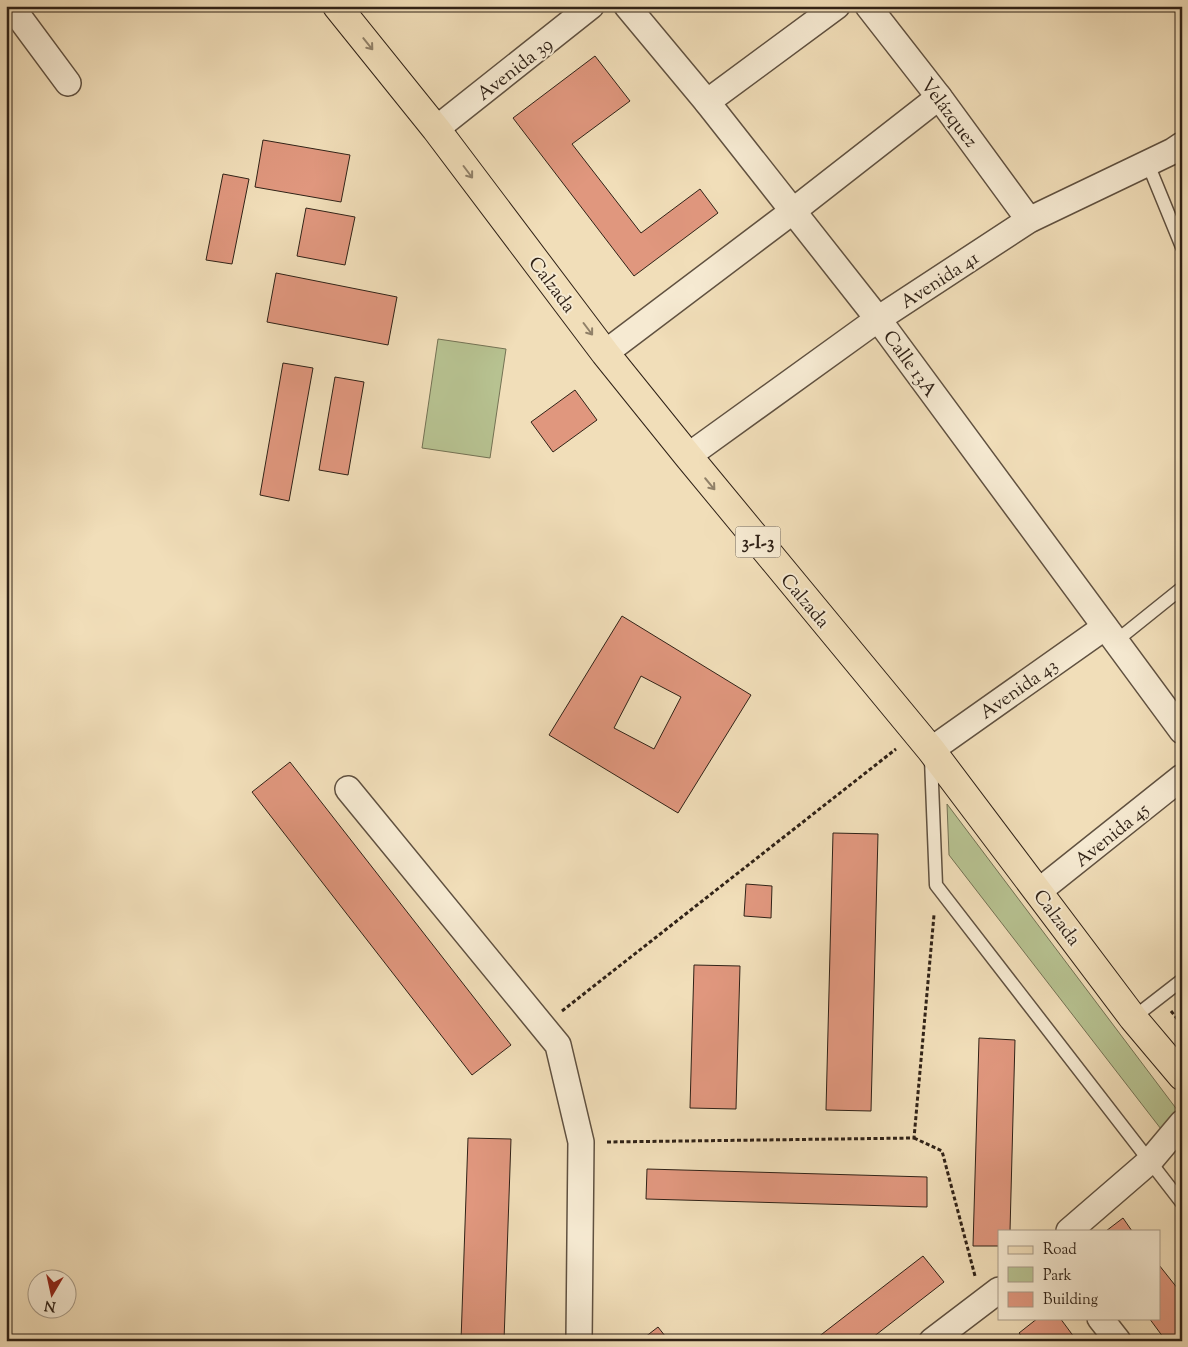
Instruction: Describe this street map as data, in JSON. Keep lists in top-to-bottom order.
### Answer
{
  "streets": {
    "main road": ["Calzada", "3-I-3"],
    "street": [
      "Avenida 39",
      "Velázquez",
      "Avenida 41",
      "Calle 13A",
      "Avenida 43",
      "Avenida 45"
    ]
  },
  "crossings": [
    ["Avenida 39", "Calzada"],
    ["Velázquez", "Avenida 41"],
    ["Avenida 41", "Calzada"],
    ["Avenida 41", "Calle 13A"],
    ["Calzada", "Avenida 43"],
    ["Calzada", "Avenida 45"],
    ["Calle 13A", "Avenida 43"]
  ],
  "one_way": ["Calzada"],
  "legend": ["Road", "Park", "Building"],
  "north": "bottom"
}
